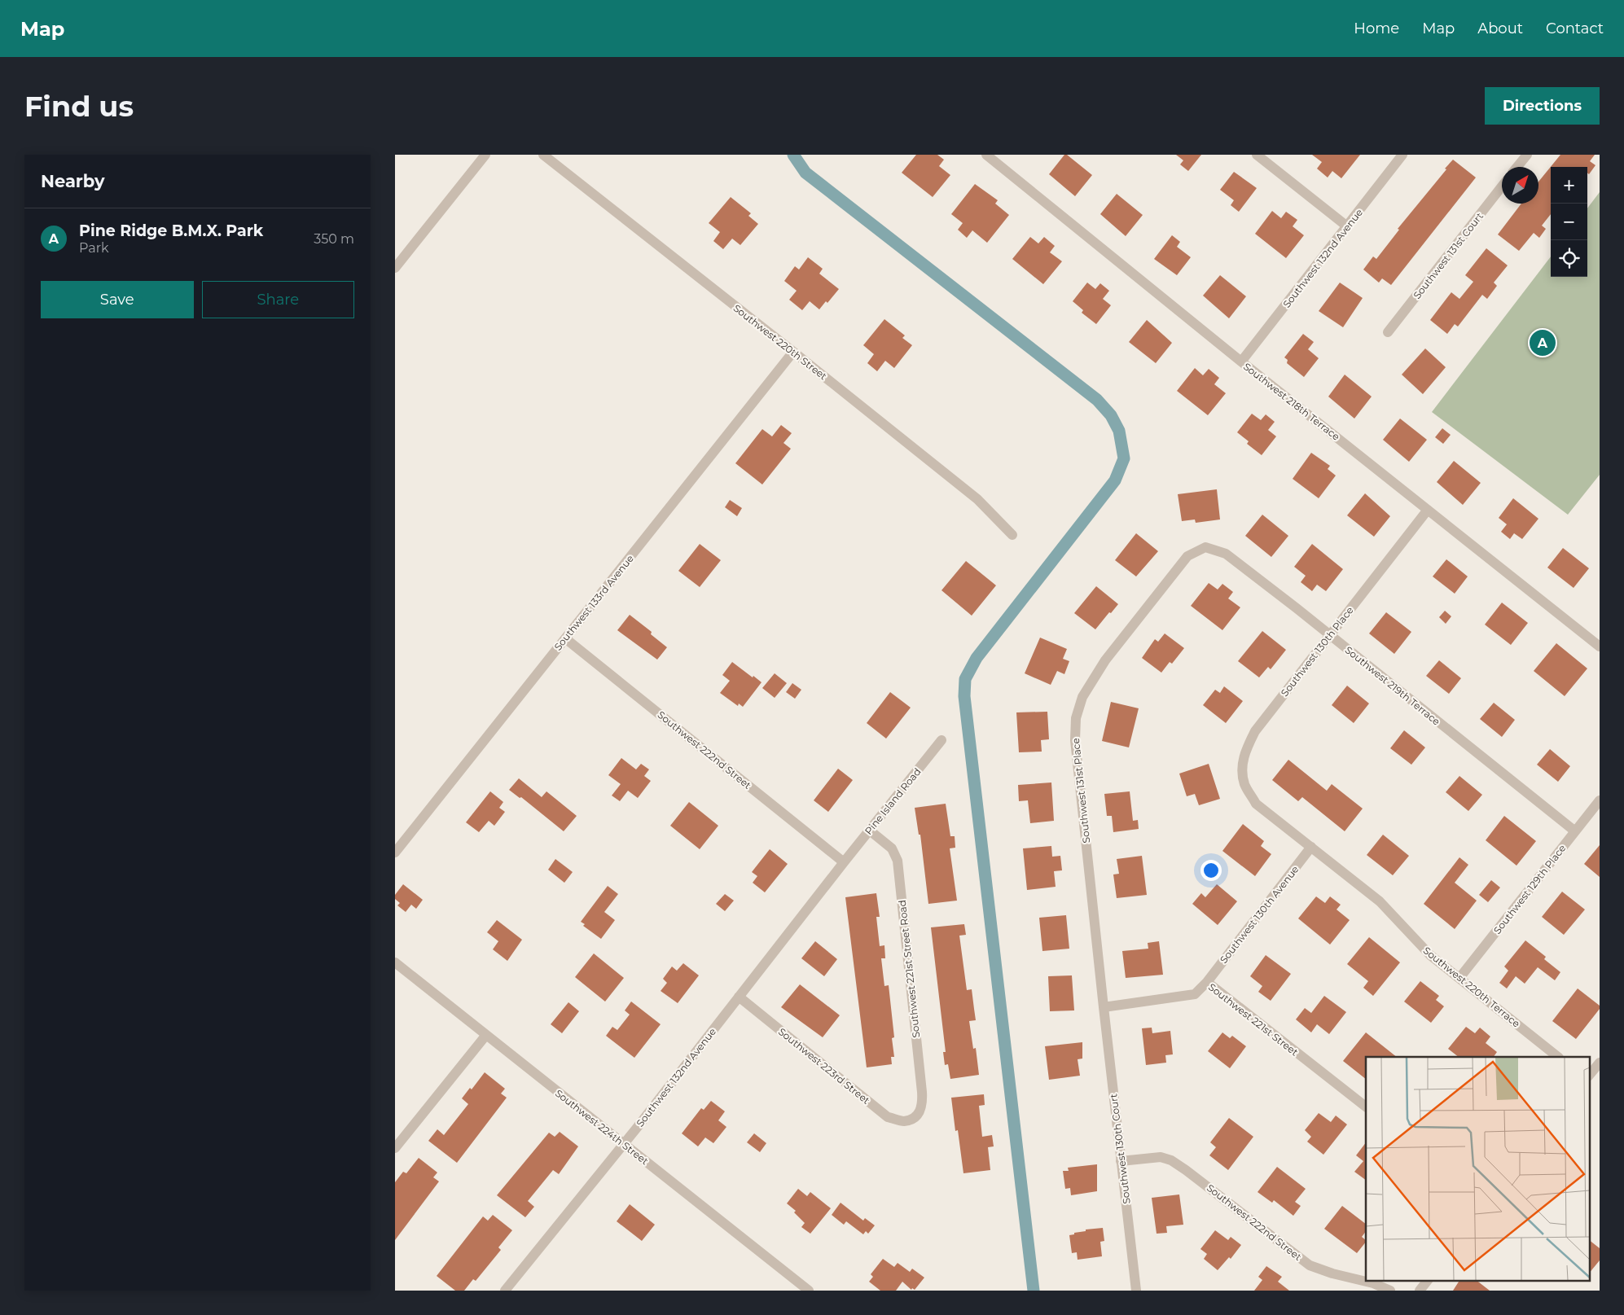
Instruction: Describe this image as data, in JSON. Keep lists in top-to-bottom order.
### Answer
{
  "streets": {
    "street": [
      "Southwest 131st Court",
      "Southwest 132nd Avenue",
      "Southwest 220th Street",
      "Southwest 218th Terrace",
      "Southwest 133rd Avenue",
      "Southwest 130th Place",
      "Southwest 219th Terrace",
      "Southwest 222nd Street",
      "Southwest 131st Place",
      "Pine Island Road",
      "Southwest 129th Place",
      "Southwest 130th Avenue",
      "Southwest 221st Street Road",
      "Southwest 220th Terrace",
      "Southwest 221st Street",
      "Southwest 223rd Street",
      "Southwest 224th Street",
      "Southwest 130th Court"
    ]
  },
  "crossings": [
    ["Southwest 132nd Avenue", "Southwest 218th Terrace"],
    ["Southwest 132nd Avenue", "Southwest 222nd Street"],
    ["Southwest 132nd Avenue", "Pine Island Road"],
    ["Southwest 132nd Avenue", "Southwest 223rd Street"],
    ["Southwest 132nd Avenue", "Southwest 224th Street"],
    ["Southwest 220th Street", "Southwest 133rd Avenue"],
    ["Southwest 218th Terrace", "Southwest 130th Place"],
    ["Southwest 133rd Avenue", "Southwest 222nd Street"],
    ["Southwest 130th Place", "Southwest 219th Terrace"],
    ["Southwest 130th Place", "Southwest 220th Terrace"],
    ["Southwest 219th Terrace", "Southwest 131st Place"],
    ["Southwest 219th Terrace", "Southwest 129th Place"],
    ["Southwest 222nd Street", "Pine Island Road"],
    ["Southwest 222nd Street", "Southwest 130th Court"],
    ["Southwest 131st Place", "Southwest 221st Street"],
    ["Southwest 131st Place", "Southwest 130th Court"],
    ["Pine Island Road", "Southwest 221st Street Road"],
    ["Southwest 129th Place", "Southwest 220th Terrace"],
    ["Southwest 130th Avenue", "Southwest 220th Terrace"],
    ["Southwest 130th Avenue", "Southwest 221st Street"],
    ["Southwest 221st Street Road", "Southwest 223rd Street"],
    ["Southwest 221st Street", "Southwest 130th Court"]
  ],
  "north": "top right",
  "page": {
    "header": "Map",
    "nav": [
      "Home",
      "Map",
      "About",
      "Contact"
    ],
    "buttons": [
      "Directions",
      ["Save", "Share"]
    ],
    "title": "Find us",
    "heading": "Nearby",
    "map_buttons": ["+", "−"],
    "list": [
      {
        "mark": "A",
        "name": "Pine Ridge B.M.X. Park",
        "note": "Park",
        "value": "350 m"
      }
    ],
    "pins": "A"
  }
}
